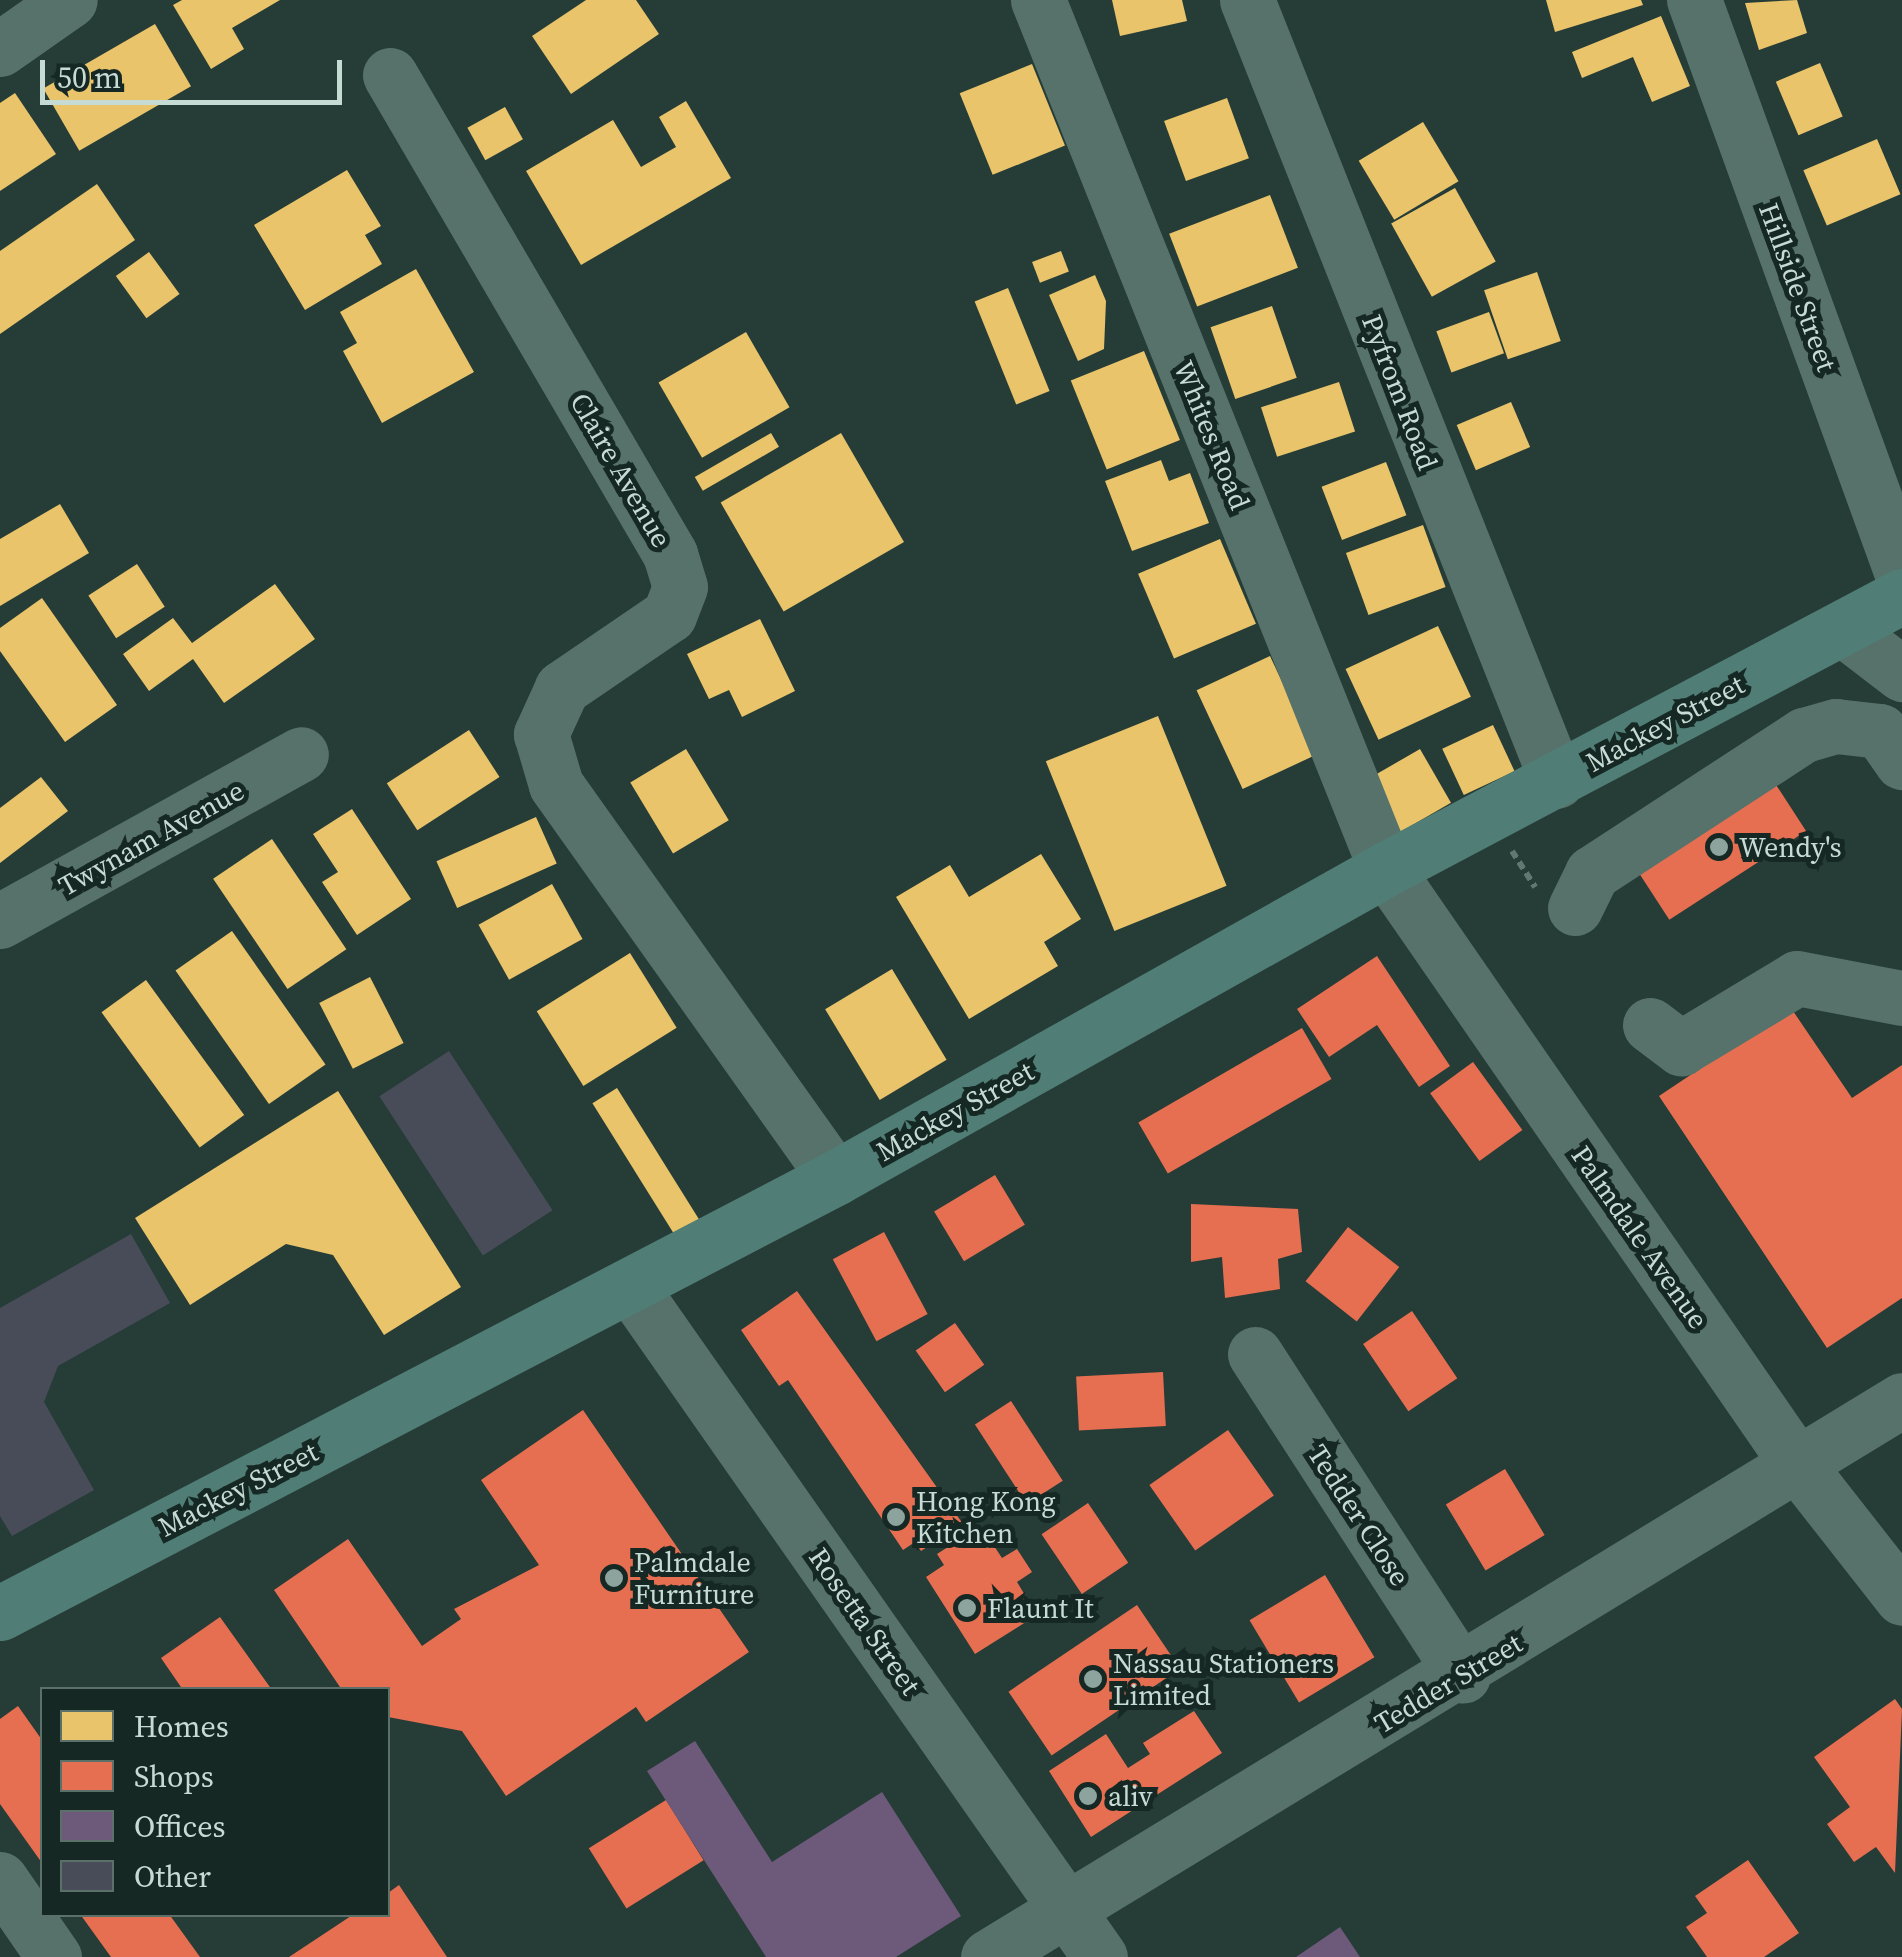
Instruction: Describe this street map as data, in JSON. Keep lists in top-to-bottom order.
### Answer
{
  "streets": {
    "main road": ["Mackey Street"],
    "street": [
      "Hillside Street",
      "Pyfrom Road",
      "Whites Road",
      "Claire Avenue",
      "Twynam Avenue",
      "Palmdale Avenue",
      "Tedder Close",
      "Rosetta Street",
      "Tedder Street"
    ]
  },
  "crossings": [
    ["Pyfrom Road", "Mackey Street"],
    ["Whites Road", "Mackey Street"],
    ["Whites Road", "Palmdale Avenue"],
    ["Claire Avenue", "Mackey Street"],
    ["Mackey Street", "Palmdale Avenue"],
    ["Mackey Street", "Rosetta Street"],
    ["Palmdale Avenue", "Tedder Street"],
    ["Tedder Close", "Tedder Street"],
    ["Rosetta Street", "Tedder Street"]
  ],
  "places": [
    "Wendy's",
    "Hong Kong Kitchen",
    "Palmdale Furniture",
    "Flaunt It",
    "Nassau Stationers Limited",
    "aliv"
  ],
  "legend": [
    "Homes",
    "Shops",
    "Offices",
    "Other"
  ],
  "scale_bar": "50 m"
}
